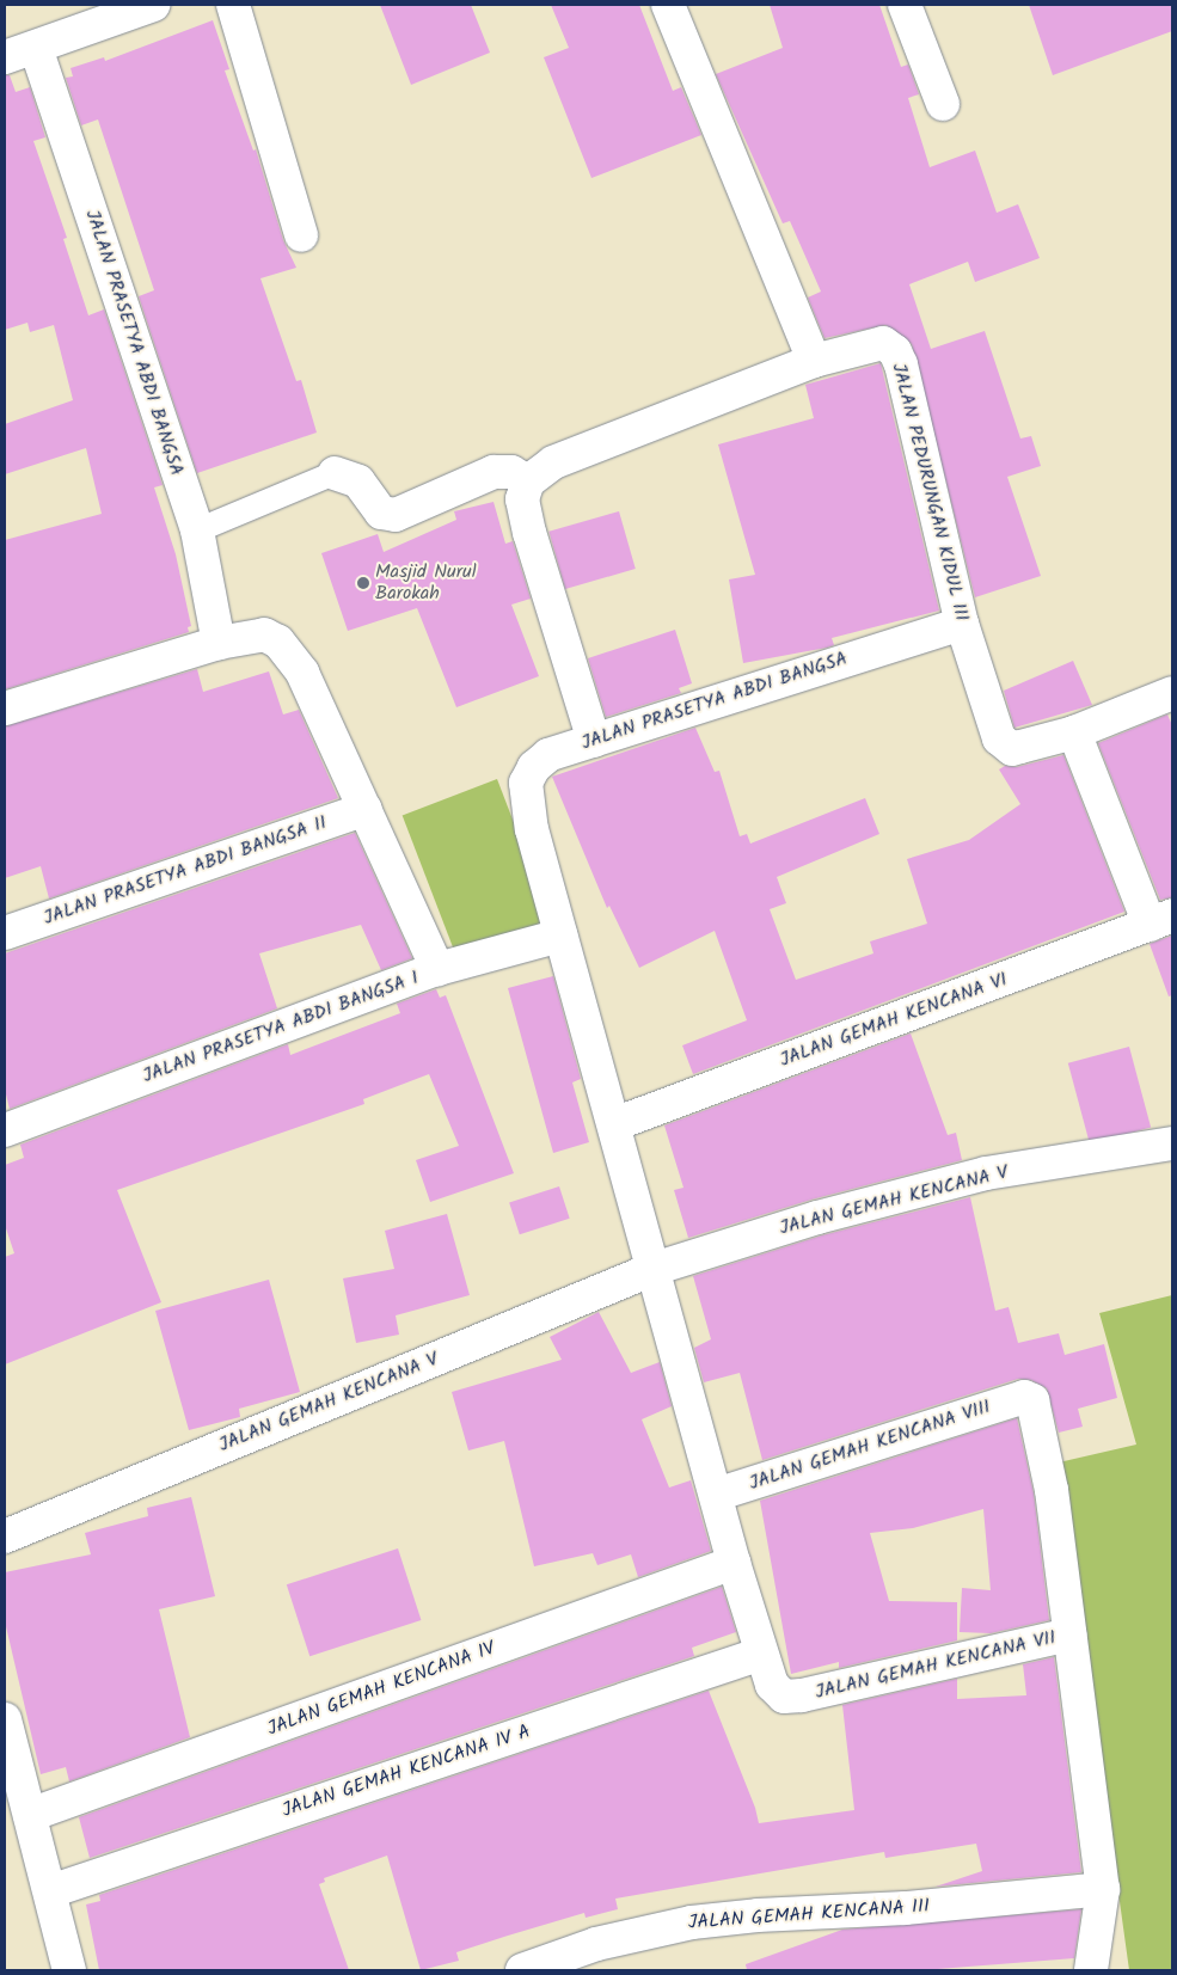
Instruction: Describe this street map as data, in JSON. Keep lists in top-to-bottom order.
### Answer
{
  "streets": {
    "street": [
      "JALAN PRASETYA ABDI BANGSA",
      "JALAN PEDURUNGAN KIDUL III",
      "JALAN PRASETYA ABDI BANGSA II",
      "JALAN GEMAH KENCANA VI",
      "JALAN PRASETYA ABDI BANGSA I",
      "JALAN GEMAH KENCANA V",
      "JALAN GEMAH KENCANA VIII",
      "JALAN GEMAH KENCANA VII",
      "JALAN GEMAH KENCANA IV",
      "JALAN GEMAH KENCANA IV A",
      "JALAN GEMAH KENCANA III"
    ]
  },
  "crossings": [
    ["JALAN PRASETYA ABDI BANGSA", "JALAN PEDURUNGAN KIDUL III"],
    ["JALAN PRASETYA ABDI BANGSA", "JALAN PRASETYA ABDI BANGSA I"],
    ["JALAN GEMAH KENCANA VIII", "JALAN GEMAH KENCANA VII"],
    ["JALAN GEMAH KENCANA VII", "JALAN GEMAH KENCANA IV A"]
  ],
  "places": ["Masjid Nurul Barokah"]
}
